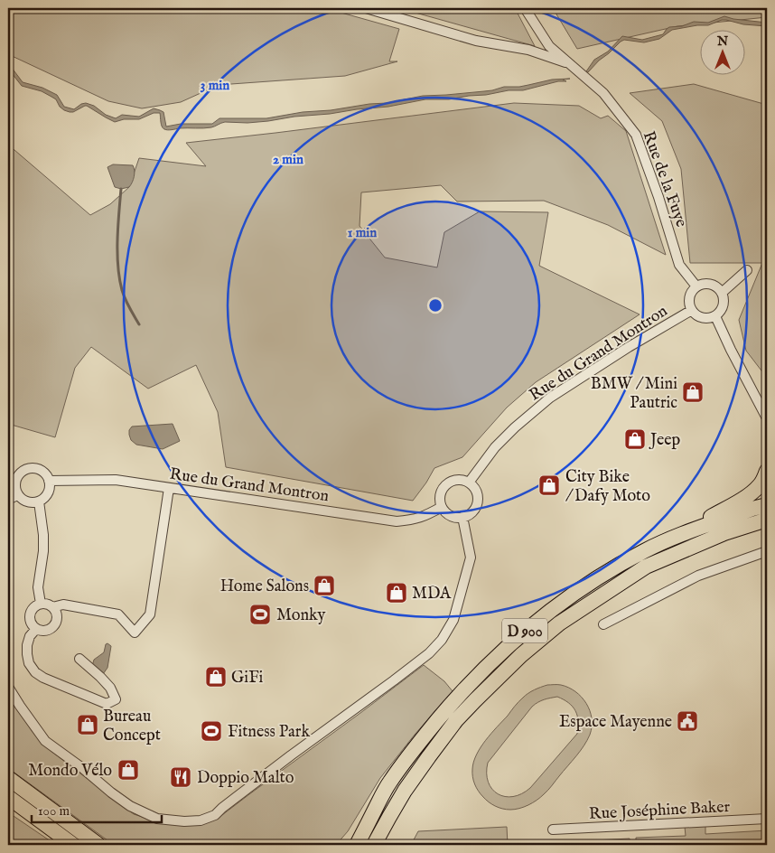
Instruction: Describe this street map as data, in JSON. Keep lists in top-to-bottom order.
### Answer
{
  "streets": {
    "main road": ["D 900"],
    "street": ["Rue de la Fuye", "Rue du Grand Montron", "Rue Joséphine Baker"]
  },
  "crossings": [
    ["Rue de la Fuye", "Rue du Grand Montron"]
  ],
  "places": {
    "shop": [
      "BMW / Mini Pautric",
      "Jeep",
      "City Bike / Dafy Moto",
      "Home Salons",
      "MDA",
      "GiFi",
      "Bureau Concept",
      "Mondo Vélo"
    ],
    "sports": ["Monky", "Fitness Park"],
    "public building": ["Espace Mayenne"],
    "restaurant": ["Doppio Malto"]
  },
  "scale_bar": "100 m",
  "north": "top",
  "rings": ["3 min", "2 min", "1 min"]
}
